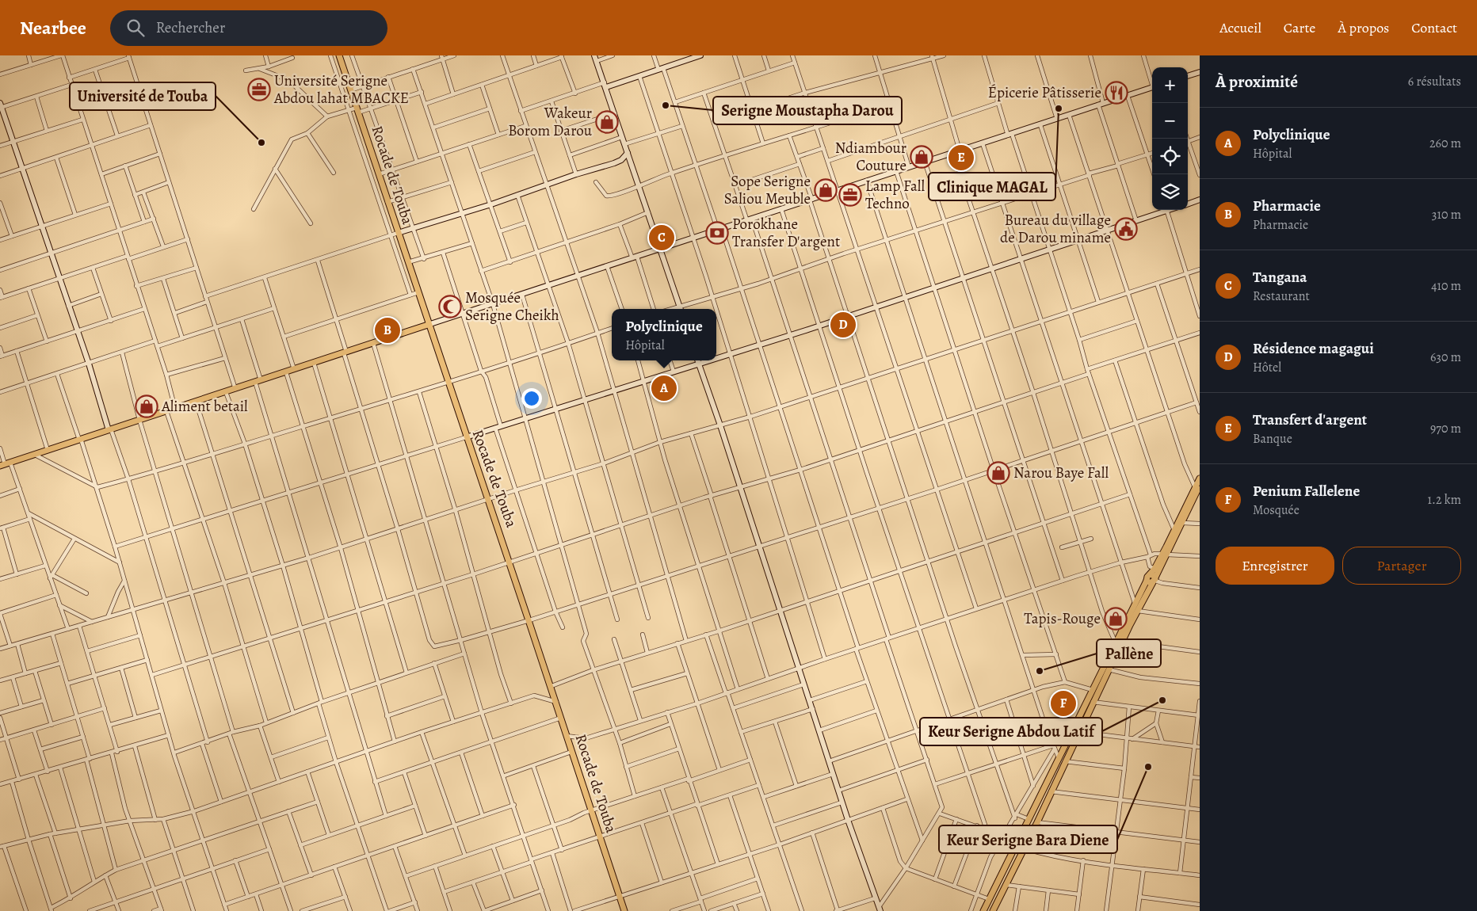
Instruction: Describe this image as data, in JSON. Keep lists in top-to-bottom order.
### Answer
{
  "streets": {
    "main road": ["Rocade de Touba"]
  },
  "places": {
    "office": ["Université Serigne Abdou lahat MBACKE", "Lamp Fall Techno"],
    "restaurant": ["Épicerie Pâtisserie"],
    "other": [
      "Serigne Moustapha Darou",
      "Clinique MAGAL",
      "Université de Touba",
      "Pallène",
      "Keur Serigne Abdou Latif",
      "Keur Serigne Bara Diene"
    ],
    "shop": [
      "Wakeur Borom Darou",
      "Ndiambour Couture",
      "Sope Serigne Saliou Meuble",
      "Aliment betail",
      "Narou Baye Fall",
      "Tapis-Rouge"
    ],
    "public building": ["Bureau du village de Darou miname"],
    "bank": ["Porokhane Transfer D'argent"],
    "mosque": ["Mosquée Serigne Cheikh"]
  },
  "page": {
    "header": "Nearbee",
    "search": "Rechercher",
    "nav": [
      "Accueil",
      "Carte",
      "À propos",
      "Contact"
    ],
    "heading": ["À proximité", "6 résultats"],
    "map_buttons": ["+", "−"],
    "list": [
      {
        "mark": "A",
        "name": "Polyclinique",
        "note": "Hôpital",
        "value": "260 m"
      },
      {
        "mark": "B",
        "name": "Pharmacie",
        "note": "Pharmacie",
        "value": "310 m"
      },
      {
        "mark": "C",
        "name": "Tangana",
        "note": "Restaurant",
        "value": "410 m"
      },
      {
        "mark": "D",
        "name": "Résidence magagui",
        "note": "Hôtel",
        "value": "630 m"
      },
      {
        "mark": "E",
        "name": "Transfert d'argent",
        "note": "Banque",
        "value": "970 m"
      },
      {
        "mark": "F",
        "name": "Penium Fallelene",
        "note": "Mosquée",
        "value": "1.2 km"
      }
    ],
    "pins": [
      "E",
      "C",
      "D",
      "B",
      "A",
      "F"
    ],
    "popup": ["Polyclinique", "Hôpital"],
    "buttons": ["Enregistrer", "Partager"]
  }
}
